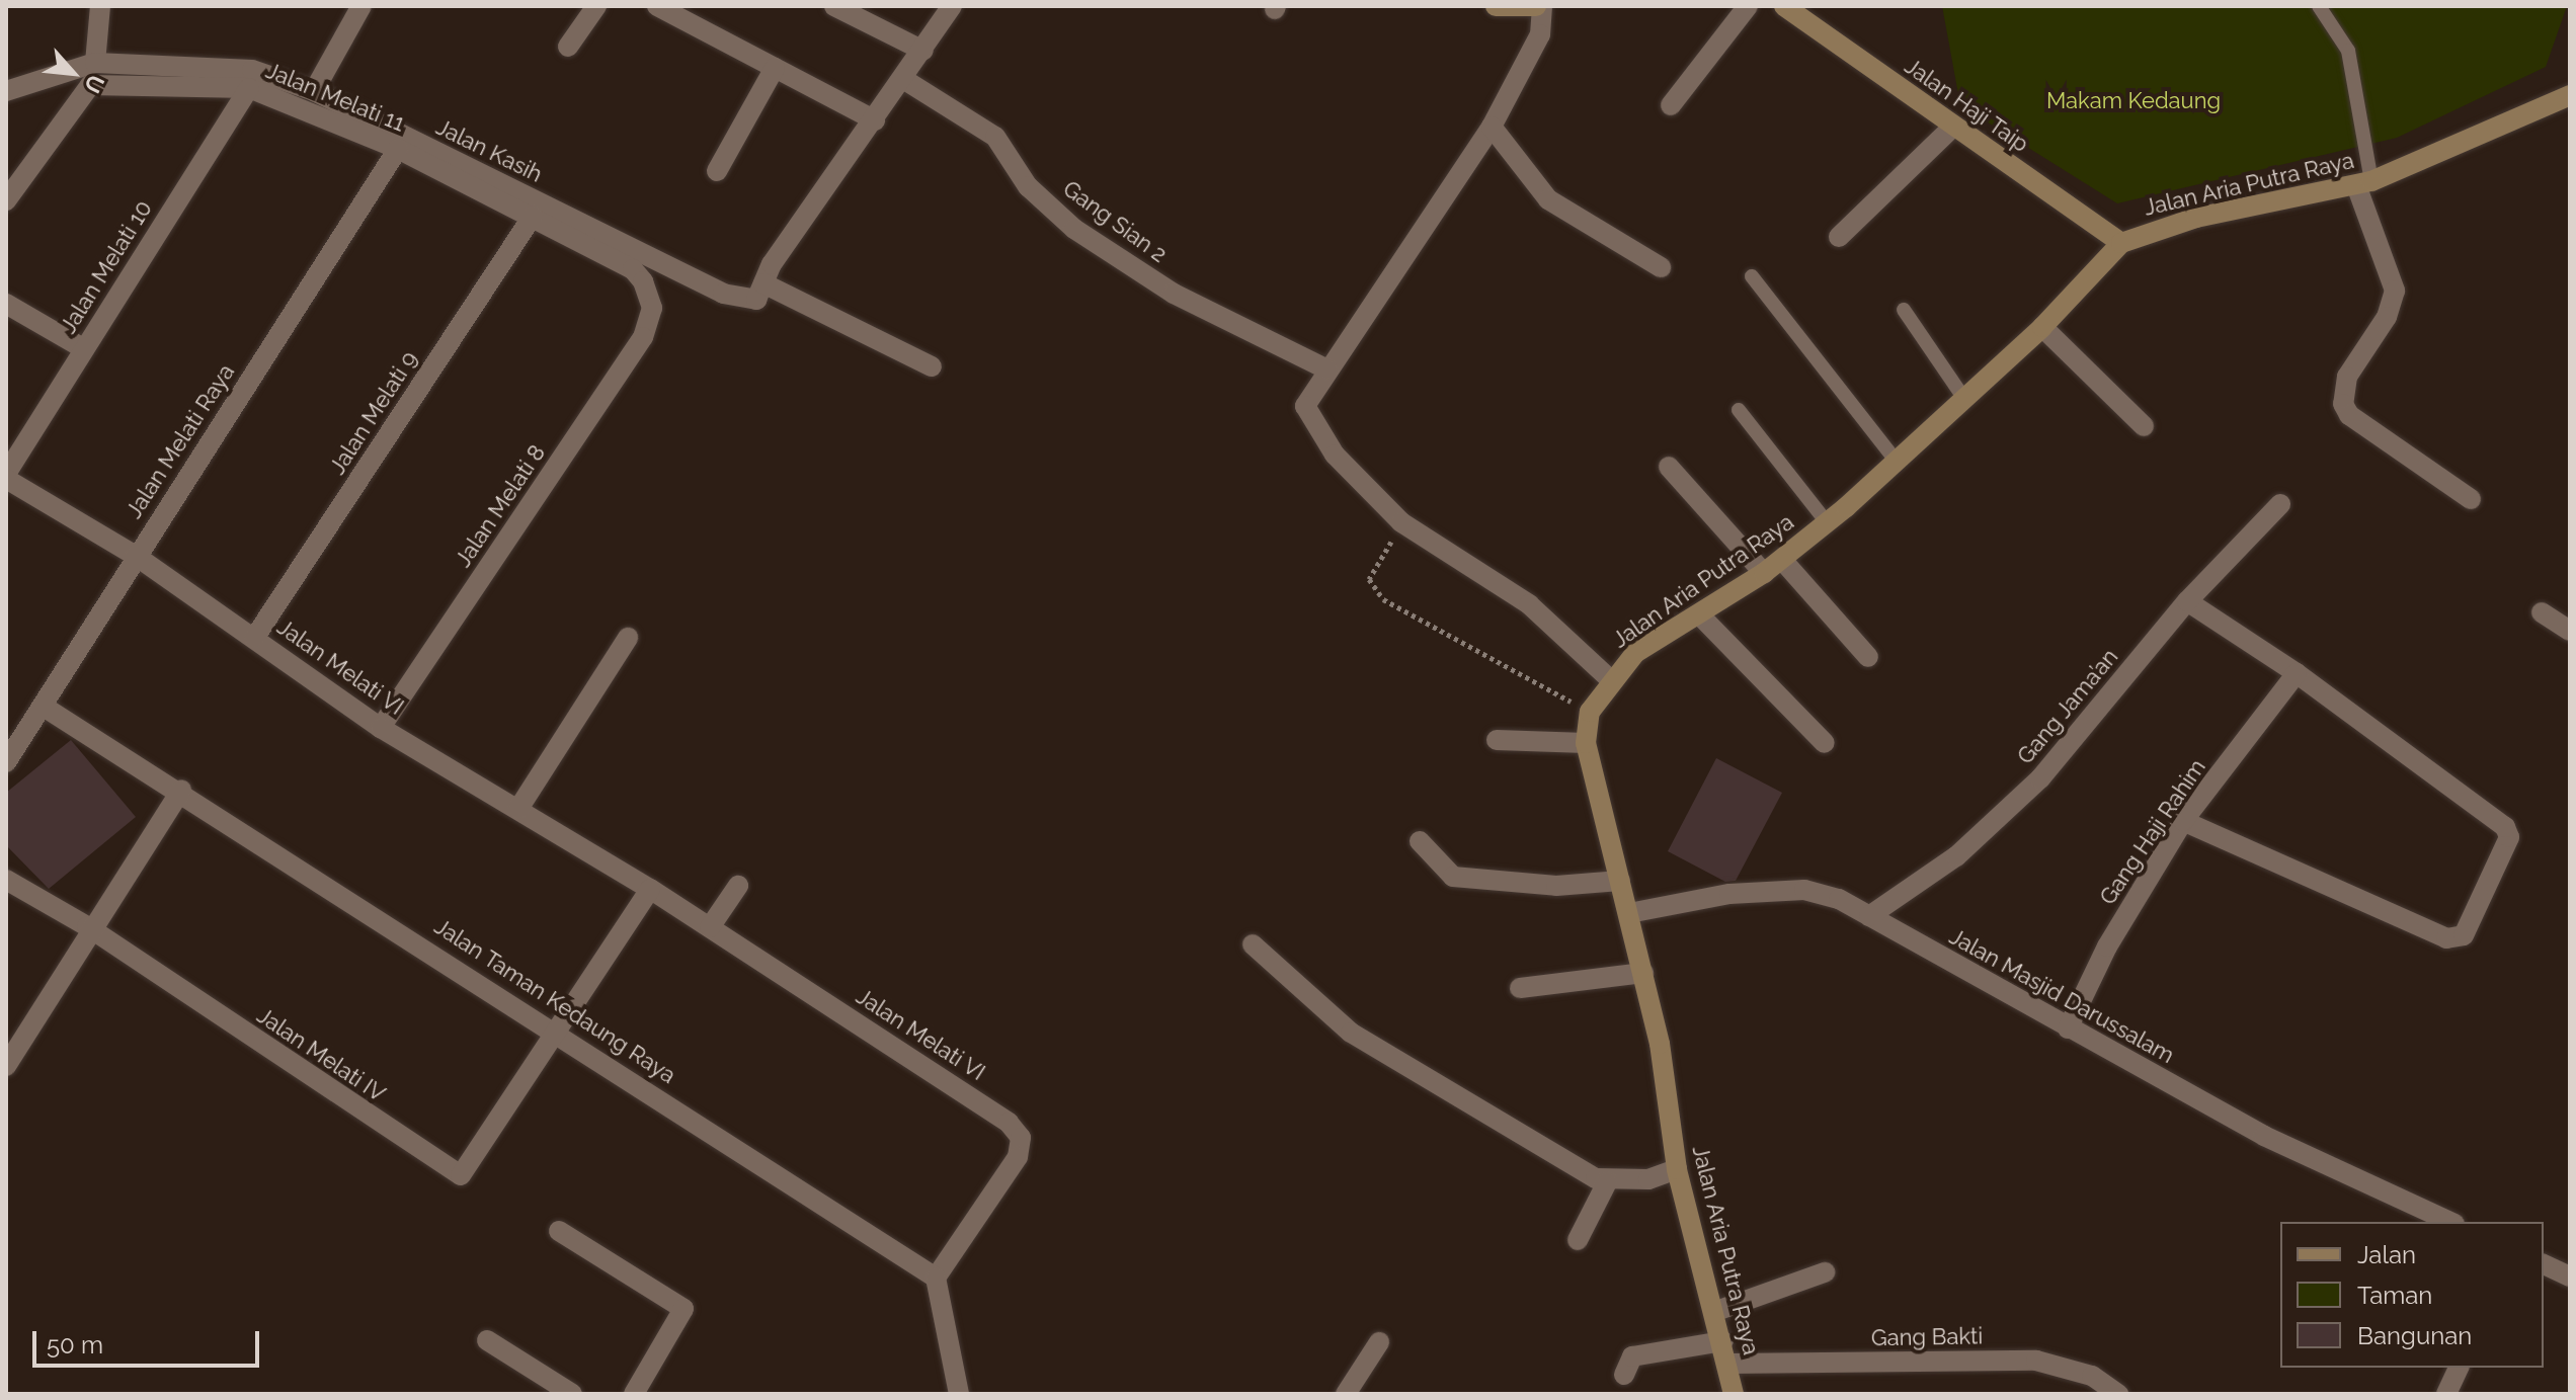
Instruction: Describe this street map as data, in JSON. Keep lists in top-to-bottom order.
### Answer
{
  "streets": {
    "main road": ["Jalan Haji Taip", "Jalan Aria Putra Raya"],
    "street": [
      "Jalan Melati 11",
      "Jalan Kasih",
      "Gang Sian 2",
      "Jalan Melati 10",
      "Jalan Melati 9",
      "Jalan Melati Raya",
      "Jalan Melati 8",
      "Jalan Melati VI",
      "Gang Jama’an",
      "Gang Haji Rahim",
      "Jalan Masjid Darussalam",
      "Jalan Taman Kedaung Raya",
      "Jalan Melati IV",
      "Gang Bakti"
    ]
  },
  "crossings": [
    ["Jalan Melati 11", "Jalan Melati 10"],
    ["Jalan Melati 11", "Jalan Melati 9"],
    ["Jalan Melati 11", "Jalan Melati Raya"],
    ["Jalan Melati 11", "Jalan Melati 8"],
    ["Jalan Haji Taip", "Jalan Aria Putra Raya"],
    ["Jalan Aria Putra Raya", "Jalan Masjid Darussalam"],
    ["Jalan Aria Putra Raya", "Gang Bakti"],
    ["Jalan Melati 10", "Jalan Melati VI"],
    ["Jalan Melati 9", "Jalan Melati VI"],
    ["Jalan Melati Raya", "Jalan Melati VI"],
    ["Jalan Melati Raya", "Jalan Taman Kedaung Raya"],
    ["Jalan Melati 8", "Jalan Melati VI"],
    ["Jalan Melati VI", "Jalan Taman Kedaung Raya"],
    ["Gang Jama’an", "Jalan Masjid Darussalam"],
    ["Gang Haji Rahim", "Jalan Masjid Darussalam"],
    ["Jalan Taman Kedaung Raya", "Jalan Melati IV"]
  ],
  "parks": ["Makam Kedaung"],
  "legend": ["Jalan", "Taman", "Bangunan"],
  "scale_bar": "50 m",
  "north": "bottom right"
}
